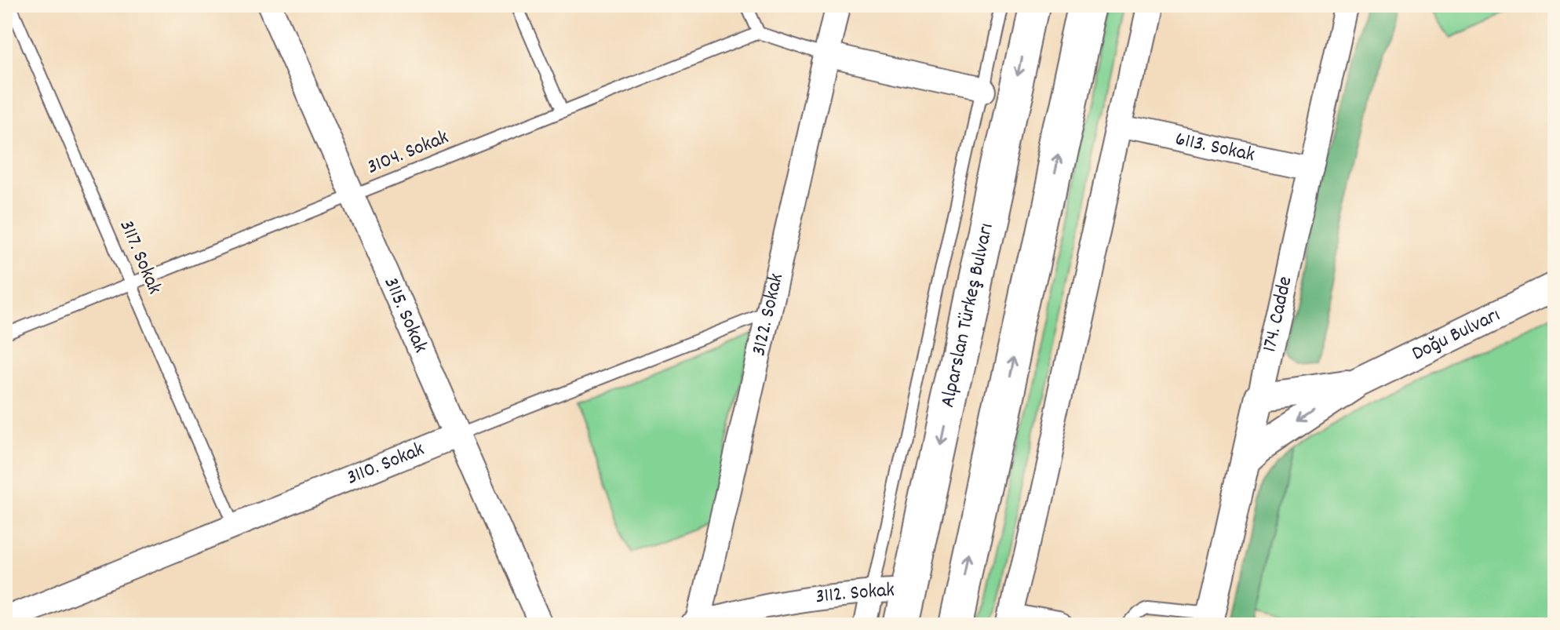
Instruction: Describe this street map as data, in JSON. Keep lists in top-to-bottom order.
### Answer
{
  "streets": {
    "highway": ["Alparslan Türkeş Bulvarı"],
    "street": [
      "6113. Sokak",
      "3115. Sokak",
      "3122. Sokak",
      "174. Cadde",
      "Doğu Bulvarı",
      "3110. Sokak",
      "3112. Sokak"
    ],
    "lane": ["3104. Sokak", "3117. Sokak"]
  },
  "crossings": [
    ["6113. Sokak", "174. Cadde"],
    ["3104. Sokak", "3117. Sokak"],
    ["3104. Sokak", "3115. Sokak"],
    ["3117. Sokak", "3110. Sokak"],
    ["3115. Sokak", "3110. Sokak"],
    ["3122. Sokak", "3110. Sokak"],
    ["3122. Sokak", "3112. Sokak"],
    ["Alparslan Türkeş Bulvarı", "3112. Sokak"],
    ["174. Cadde", "Doğu Bulvarı"]
  ]
}
